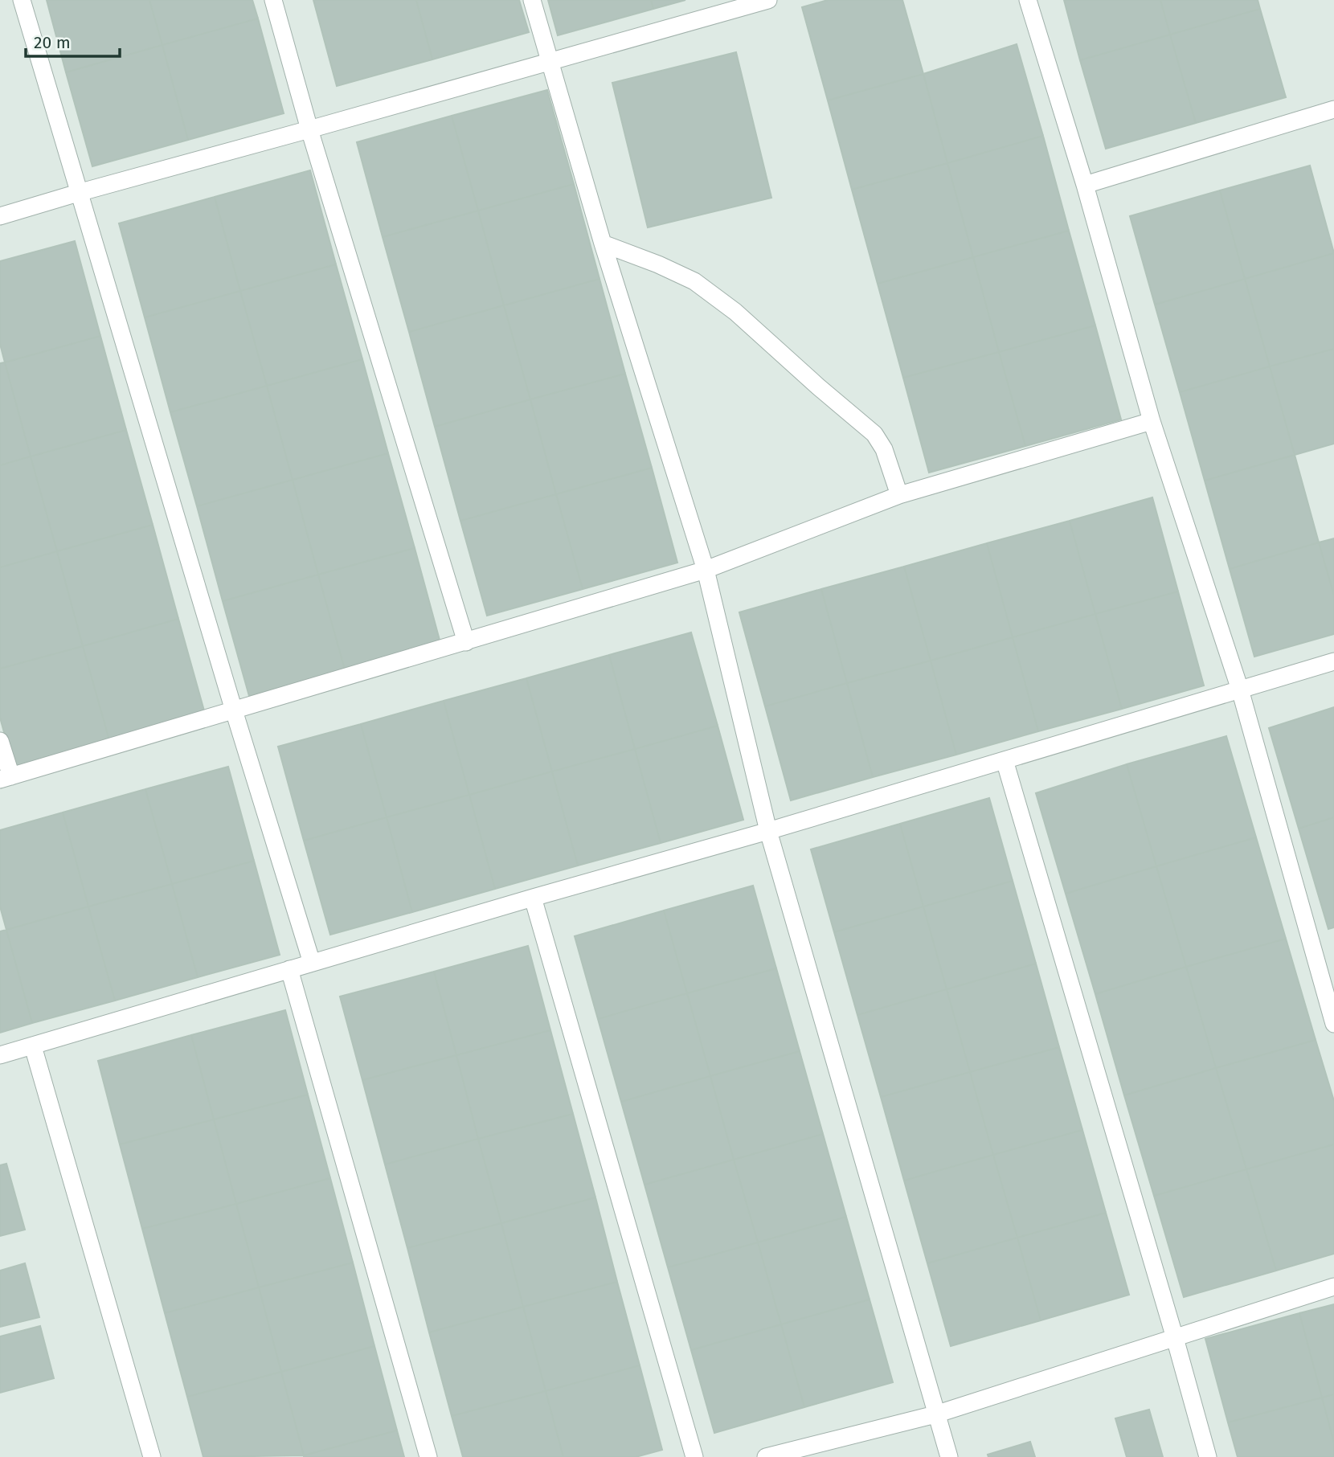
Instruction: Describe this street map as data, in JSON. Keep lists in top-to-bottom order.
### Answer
{
  "scale_bar": "20 m"
}
